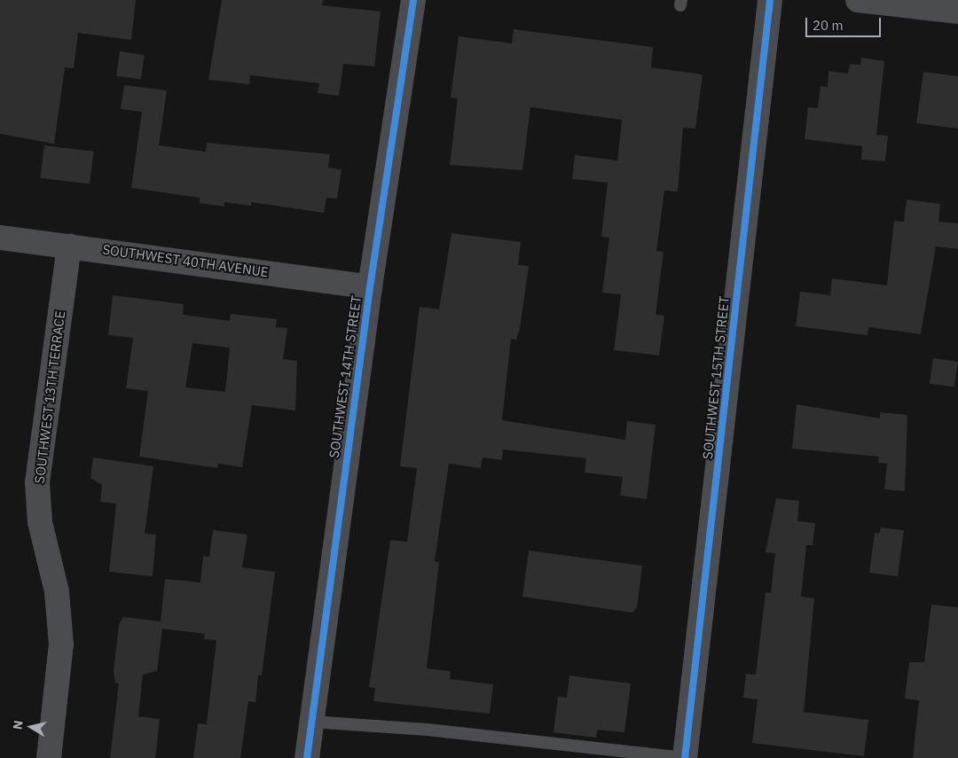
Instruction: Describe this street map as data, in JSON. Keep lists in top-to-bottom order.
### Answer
{
  "streets": {
    "street": [
      "SOUTHWEST 40TH AVENUE",
      "SOUTHWEST 14TH STREET",
      "SOUTHWEST 15TH STREET",
      "SOUTHWEST 13TH TERRACE"
    ]
  },
  "crossings": [
    ["SOUTHWEST 40TH AVENUE", "SOUTHWEST 14TH STREET"],
    ["SOUTHWEST 40TH AVENUE", "SOUTHWEST 13TH TERRACE"]
  ],
  "scale_bar": "20 m",
  "north": "left"
}
